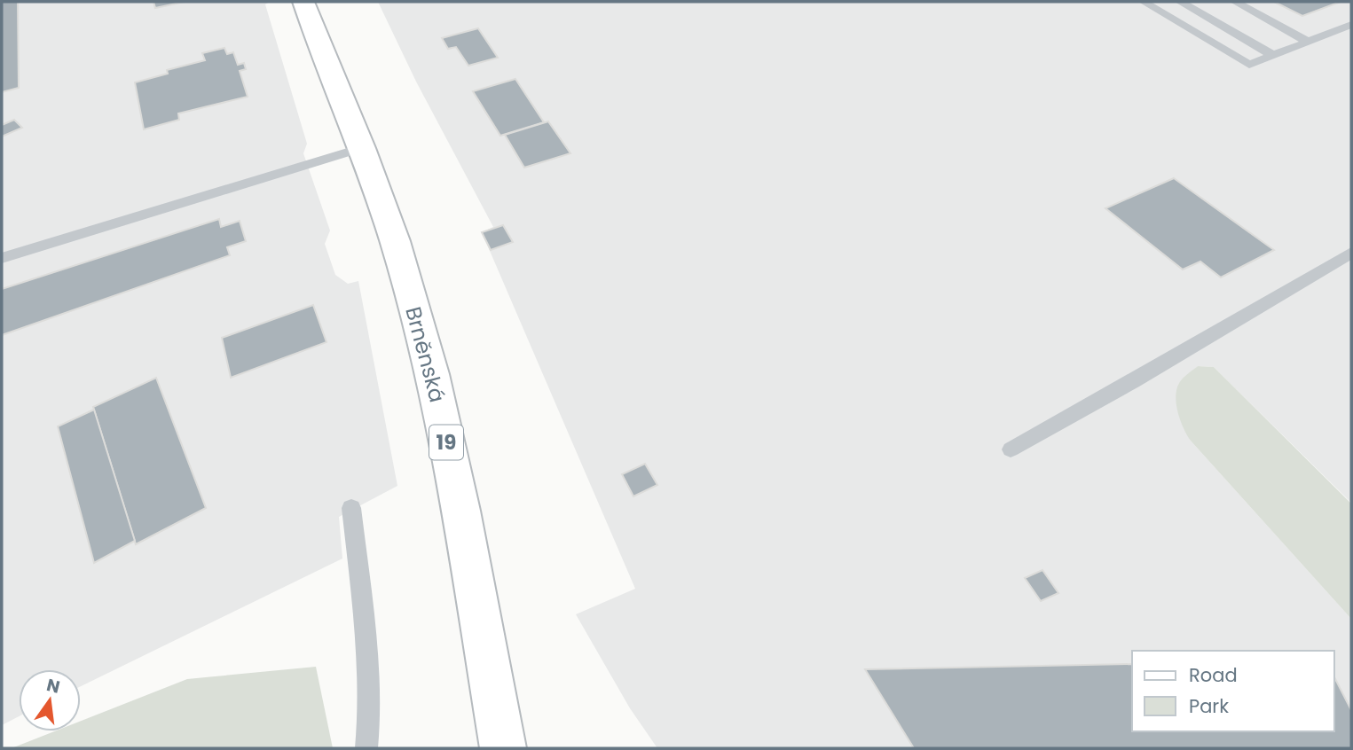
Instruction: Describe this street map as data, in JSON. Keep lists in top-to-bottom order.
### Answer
{
  "streets": {
    "main road": ["Brněnská", "19"]
  },
  "legend": ["Road", "Park"],
  "north": "top"
}
